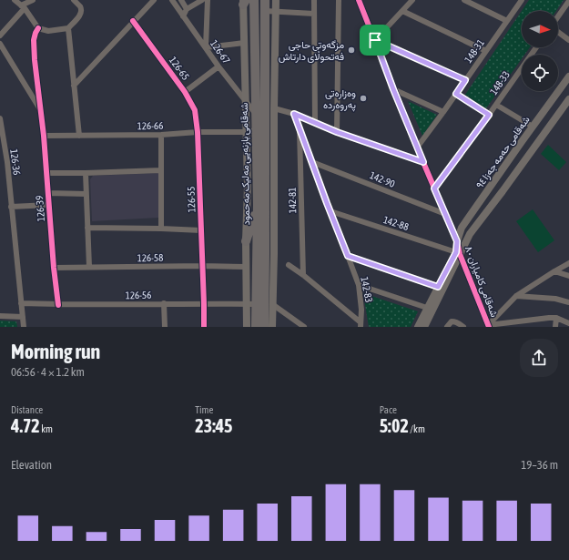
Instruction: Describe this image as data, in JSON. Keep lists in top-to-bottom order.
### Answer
{
  "streets": {
    "highway": ["شەقامی بازنەیی مەلیک مەحمود"],
    "main road": ["شەقامی حەمە جەزا ٩٤"],
    "street": [
      "148-31",
      "126-67",
      "126-65",
      "148-33",
      "126-66",
      "126-36",
      "142-90",
      "126-55",
      "142-81",
      "126-39",
      "142-88",
      "126-58",
      "شەقامی کامیاران ٨٠",
      "142-83",
      "126-56"
    ]
  },
  "crossings": [
    ["148-31", "شەقامی کامیاران ٨٠"],
    ["126-67", "شەقامی بازنەیی مەلیک مەحمود"],
    ["126-65", "126-66"],
    ["126-65", "126-55"],
    ["148-33", "شەقامی کامیاران ٨٠"],
    ["126-66", "شەقامی بازنەیی مەلیک مەحمود"],
    ["126-66", "126-55"],
    ["126-66", "126-39"],
    ["شەقامی حەمە جەزا ٩٤", "142-88"],
    ["شەقامی حەمە جەزا ٩٤", "شەقامی کامیاران ٨٠"],
    ["126-36", "126-56"],
    ["شەقامی بازنەیی مەلیک مەحمود", "126-56"],
    ["142-90", "شەقامی کامیاران ٨٠"],
    ["142-90", "142-83"],
    ["126-55", "126-58"],
    ["126-55", "126-56"],
    ["142-81", "142-83"],
    ["126-39", "126-58"],
    ["126-39", "126-56"],
    ["142-88", "شەقامی کامیاران ٨٠"],
    ["142-88", "142-83"]
  ],
  "places": ["مزگەوتی حاجی فەتحوڵای دارتاش", "وەزارەتی پەروەردە"],
  "north": "right",
  "page": {
    "heading": ["Morning run", "06:56 · 4 × 1.2 km"],
    "stats": [
      ["Distance", "4.72 km"],
      ["Time", "23:45"],
      ["Pace", "5:02 /km"]
    ],
    "chart": ["Elevation", "19–36 m"]
  }
}
